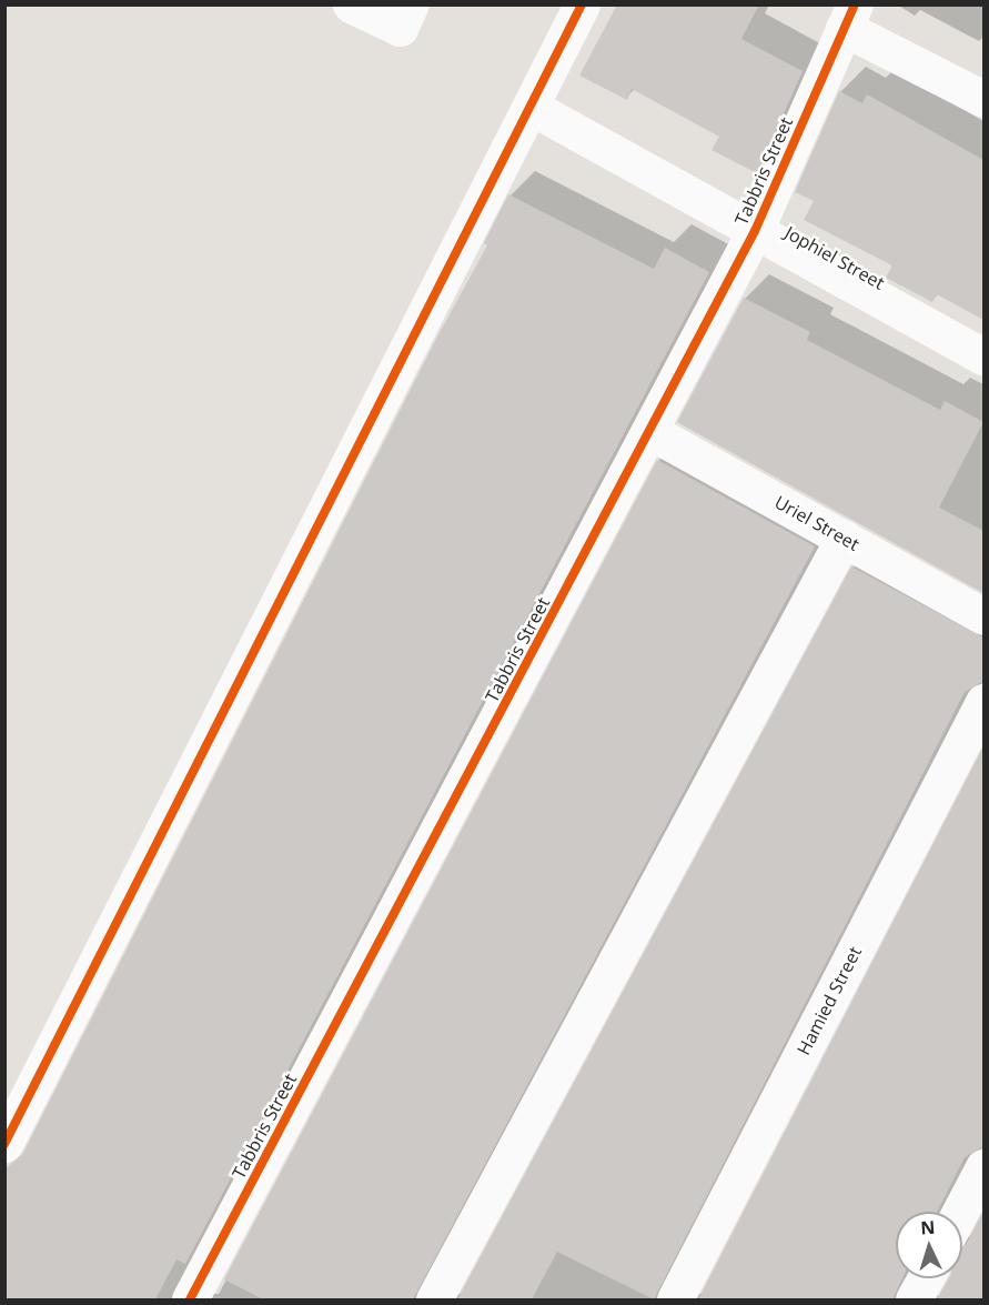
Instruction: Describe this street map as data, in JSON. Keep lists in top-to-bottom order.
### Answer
{
  "streets": {
    "street": [
      "Tabbris Street",
      "Jophiel Street",
      "Uriel Street",
      "Hamied Street"
    ]
  },
  "crossings": [
    ["Tabbris Street", "Jophiel Street"],
    ["Tabbris Street", "Uriel Street"]
  ],
  "north": "top"
}
